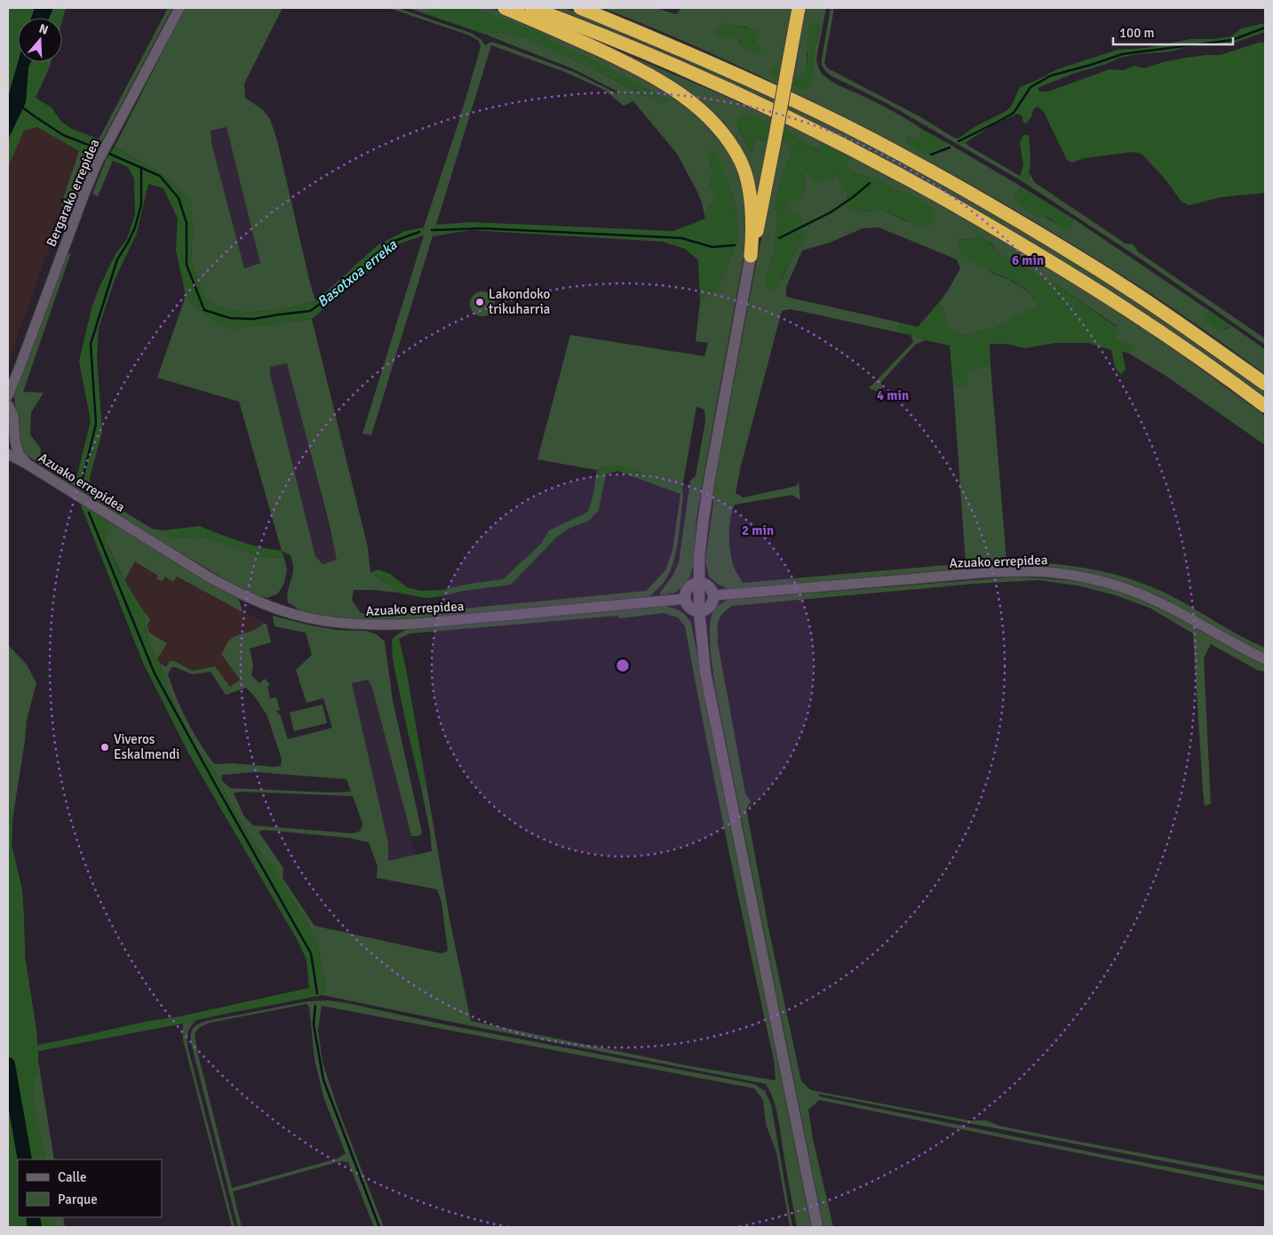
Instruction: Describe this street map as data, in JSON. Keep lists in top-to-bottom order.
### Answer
{
  "streets": {
    "street": ["Bergarako errepidea", "Azuako errepidea"]
  },
  "water": ["Basotxoa erreka"],
  "places": ["Lakondoko trikuharria", "Viveros Eskalmendi"],
  "legend": ["Calle", "Parque"],
  "scale_bar": "100 m",
  "north": "top",
  "rings": ["6 min", "4 min", "2 min"]
}
